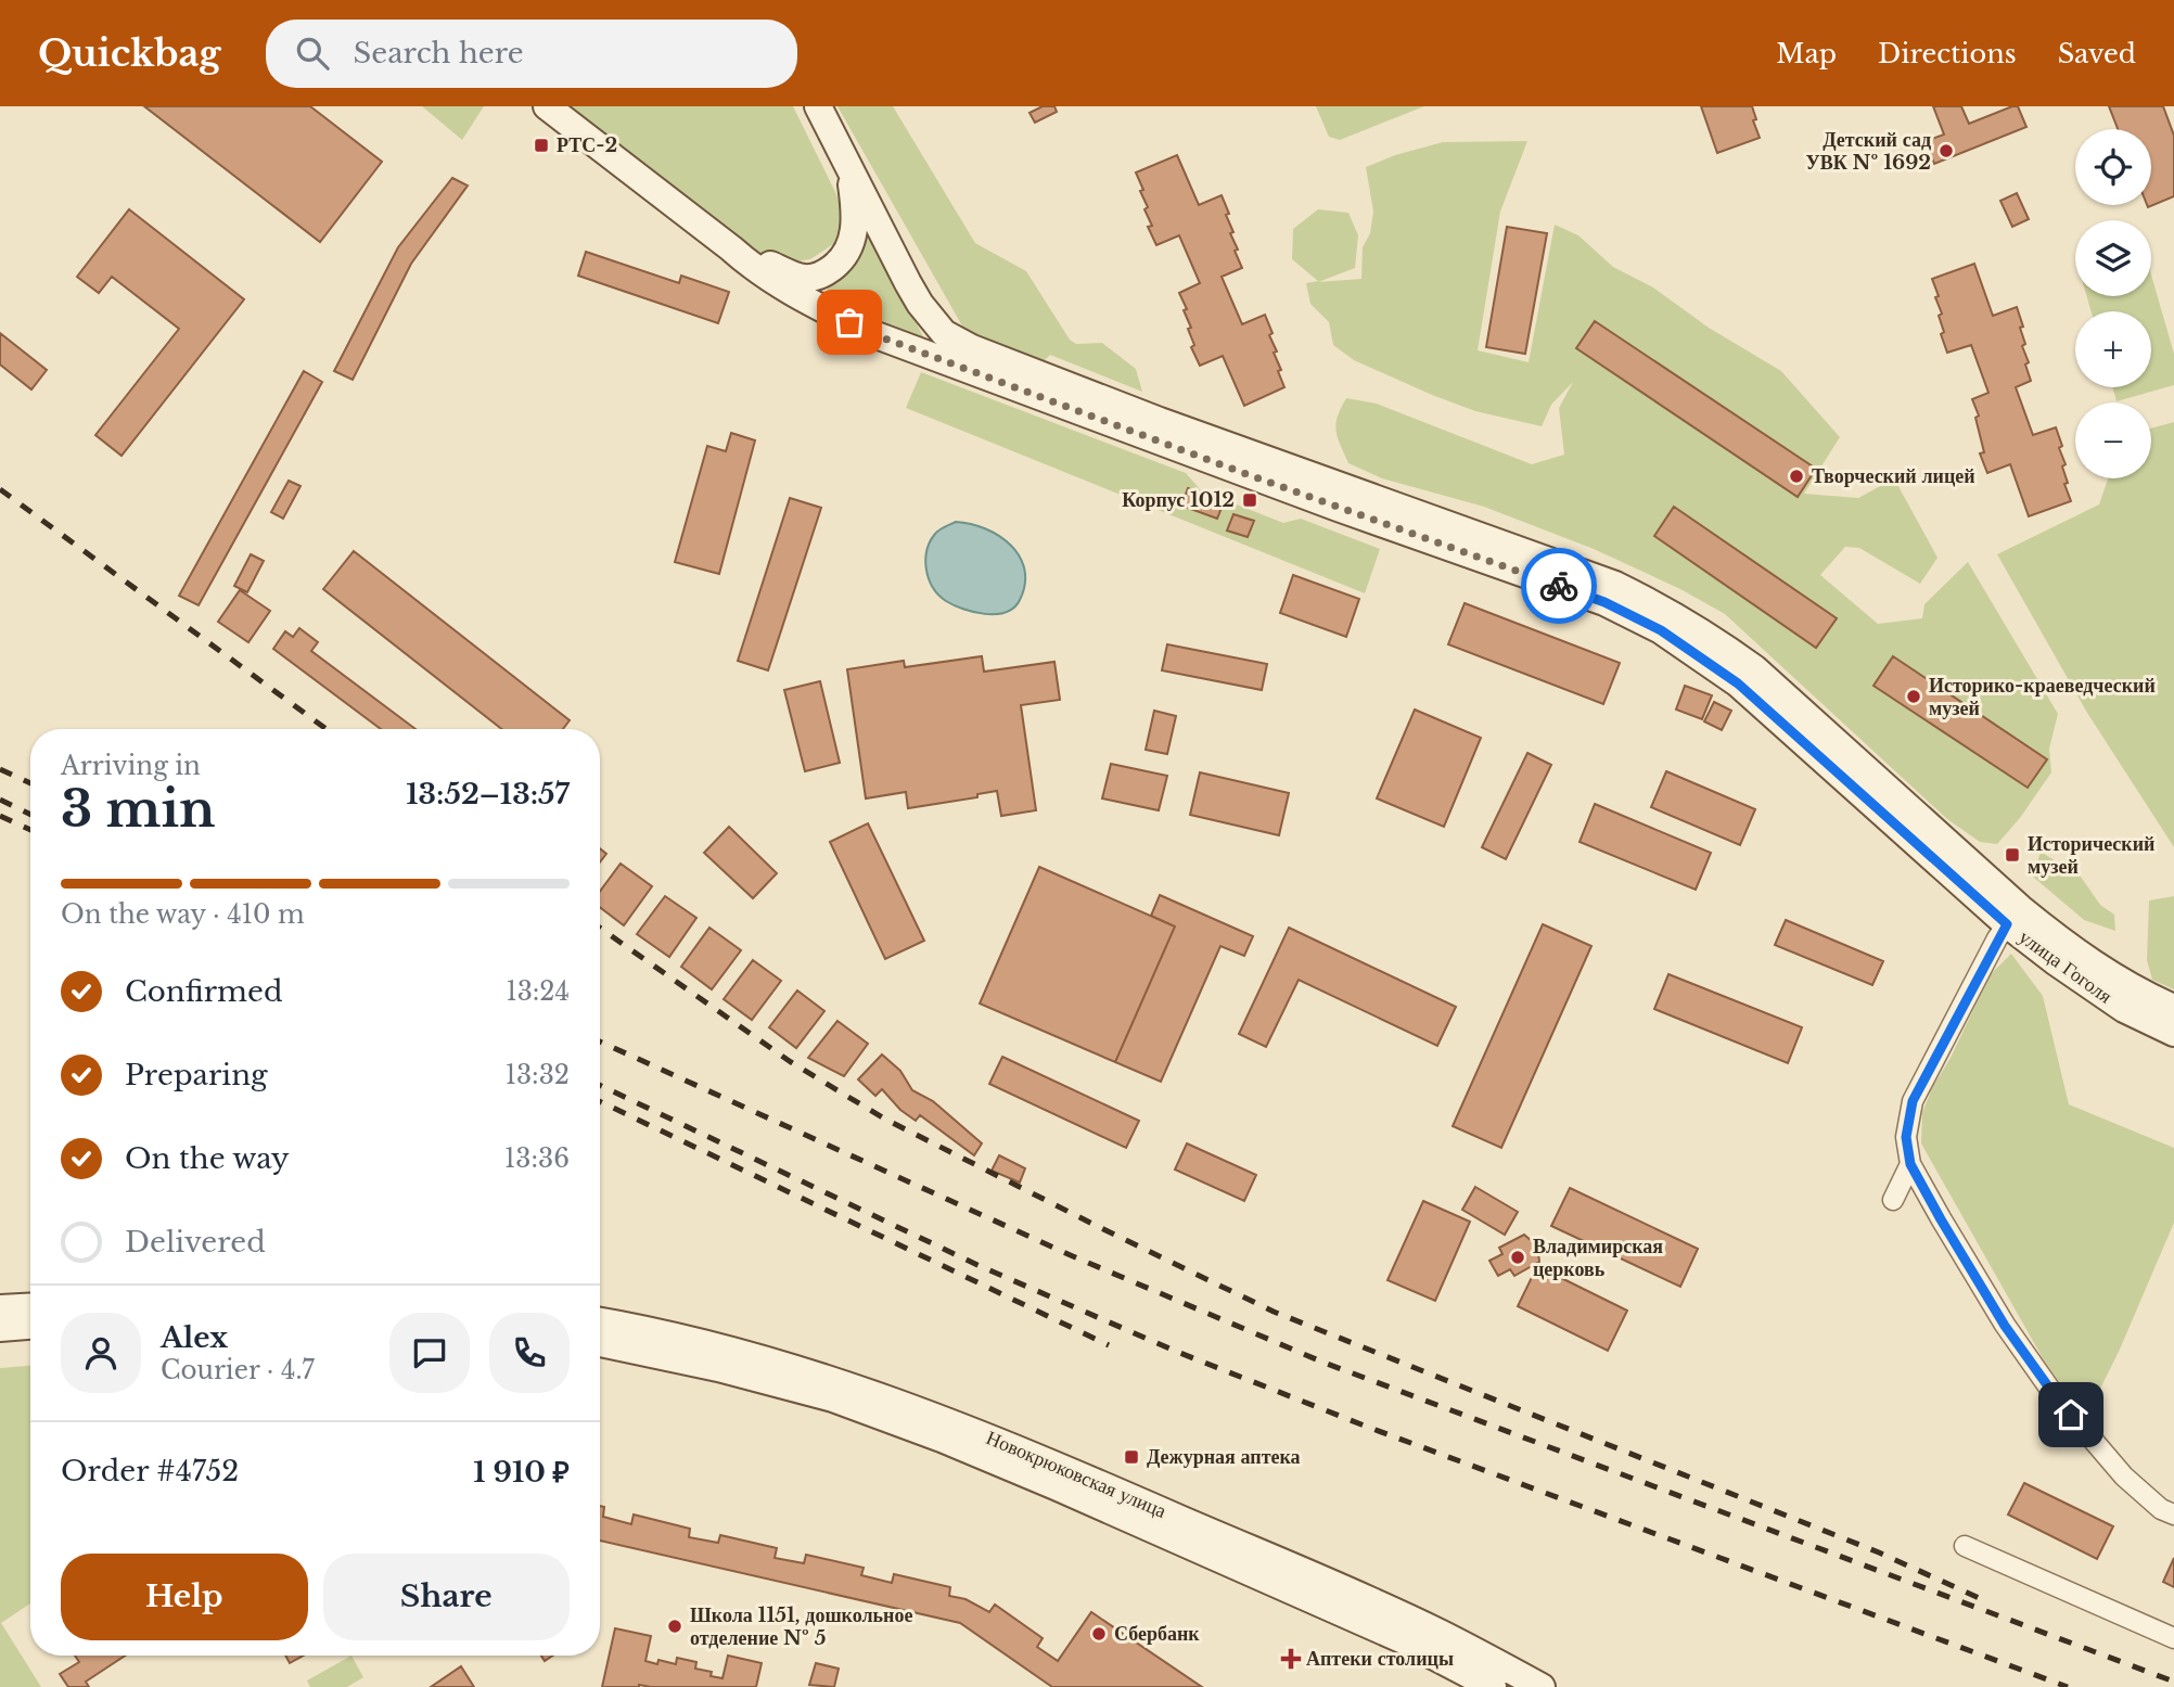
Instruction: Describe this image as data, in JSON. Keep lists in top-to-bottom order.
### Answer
{
  "streets": {
    "street": ["улица Гоголя", "Новокрюковская улица"]
  },
  "places": {
    "transit": [
      "РТС-2",
      "Корпус 1012",
      "Исторический музей",
      "Дежурная аптека"
    ],
    "other": [
      "Детский сад УВК № 1692",
      "Творческий лицей",
      "Историко-краеведческий музей",
      "Владимирская церковь",
      "Школа 1151, дошкольное отделение № 5",
      "Сбербанк"
    ],
    "health": ["Аптеки столицы"]
  },
  "page": {
    "header": "Quickbag",
    "search": "Search here",
    "nav": ["Map", "Directions", "Saved"],
    "map_buttons": ["+", "−"],
    "heading": ["3 min", "Arriving in", "13:52–13:57"],
    "panel": [
      "Alex",
      "Courier · 4.7",
      "Order #4752",
      "1 910 ₽"
    ],
    "bar": "On the way · 410 m",
    "list": [
      ["Confirmed", "13:24"],
      ["Preparing", "13:32"],
      ["On the way", "13:36"],
      "Delivered"
    ],
    "buttons": ["Help", "Share"]
  }
}
